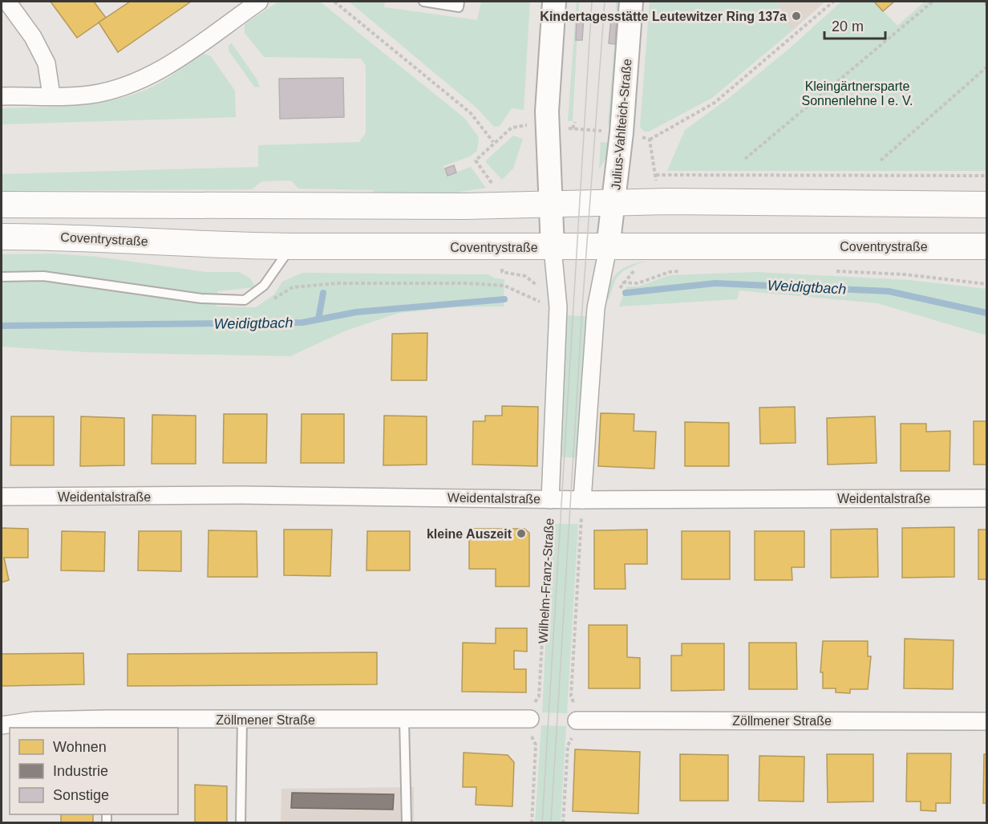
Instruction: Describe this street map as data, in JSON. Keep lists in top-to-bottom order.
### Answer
{
  "streets": {
    "main road": ["Julius-Vahlteich-Straße", "Coventrystraße"],
    "street": ["Weidentalstraße", "Wilhelm-Franz-Straße", "Zöllmener Straße"]
  },
  "crossings": [
    ["Julius-Vahlteich-Straße", "Coventrystraße"],
    ["Coventrystraße", "Wilhelm-Franz-Straße"],
    ["Weidentalstraße", "Wilhelm-Franz-Straße"],
    ["Wilhelm-Franz-Straße", "Zöllmener Straße"]
  ],
  "water": ["Weidigtbach"],
  "parks": ["Kleingärtnersparte Sonnenlehne I e. V."],
  "places": ["Kindertagesstätte Leutewitzer Ring 137a", "kleine Auszeit"],
  "legend": ["Wohnen", "Industrie", "Sonstige"],
  "scale_bar": "20 m"
}
